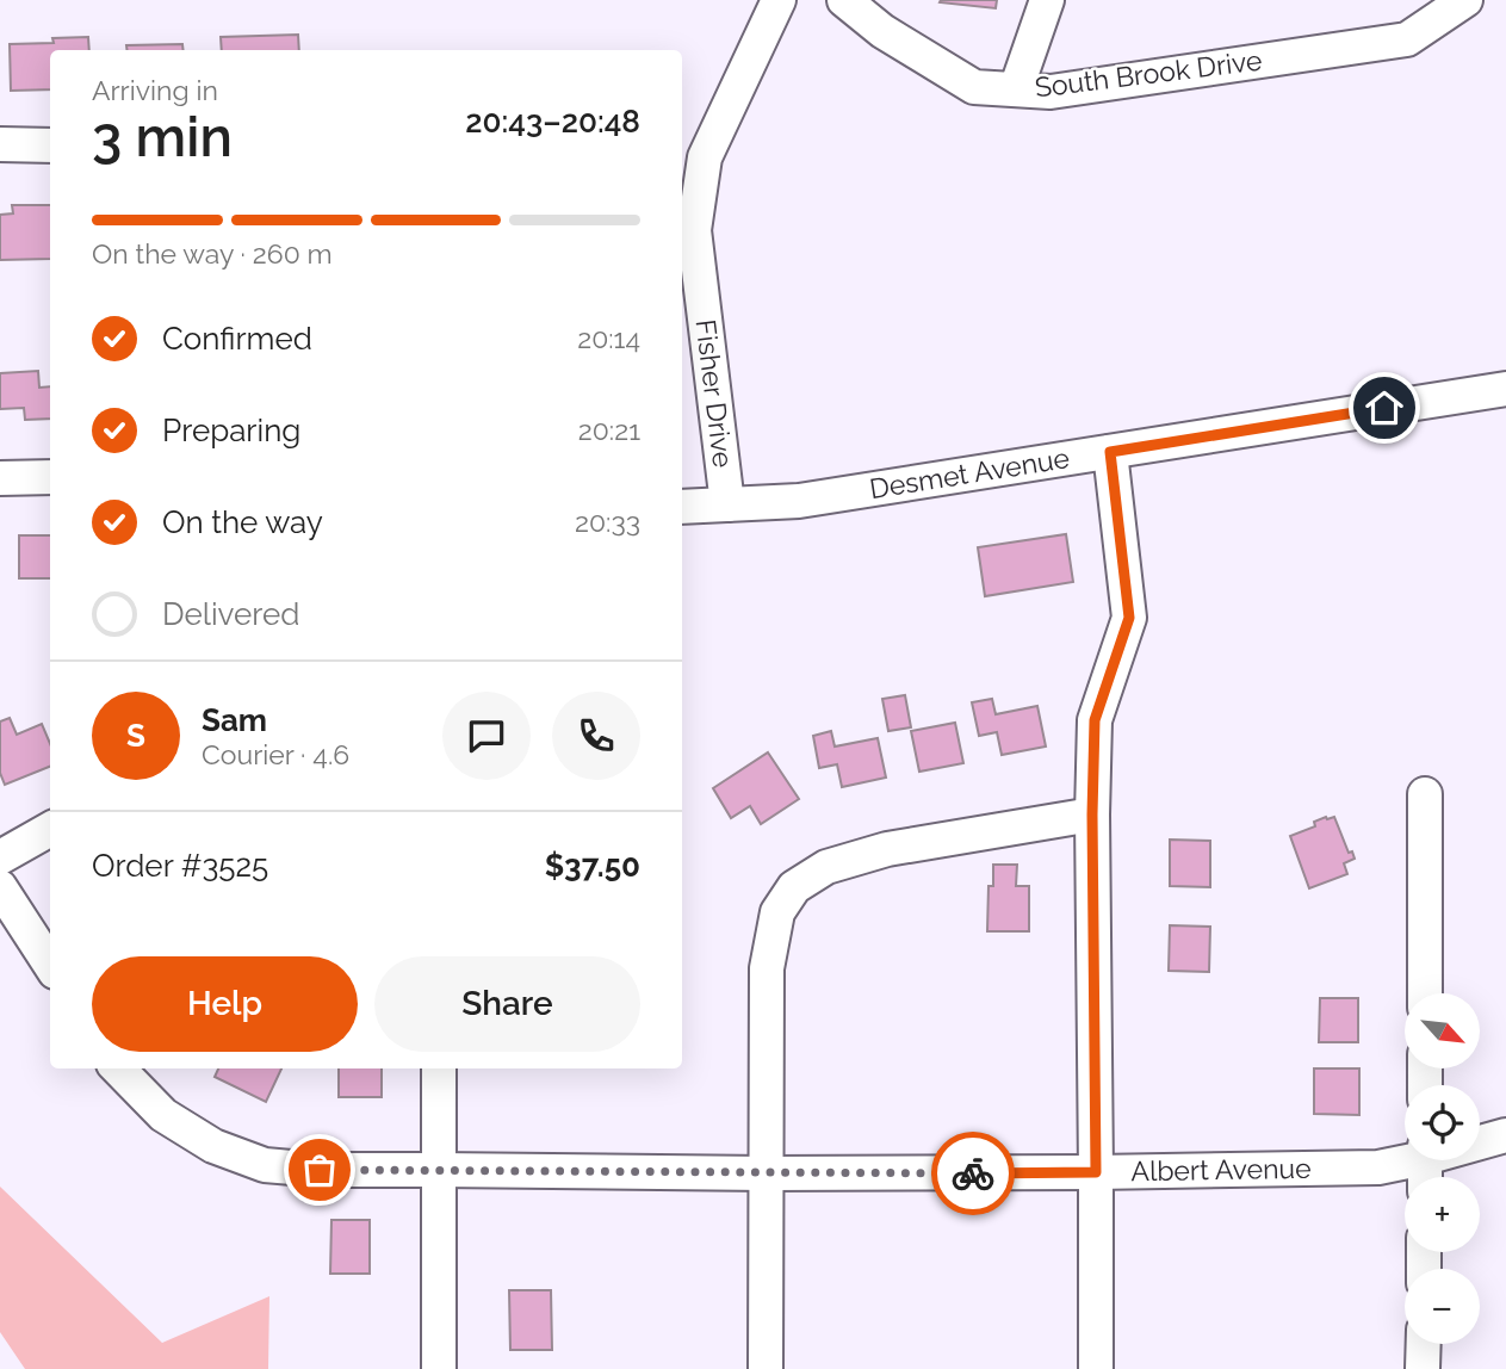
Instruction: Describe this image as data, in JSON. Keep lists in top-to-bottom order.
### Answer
{
  "streets": {
    "street": [
      "South Brook Drive",
      "Fisher Drive",
      "Desmet Avenue",
      "Albert Avenue"
    ]
  },
  "crossings": [
    ["Fisher Drive", "Desmet Avenue"]
  ],
  "north": "bottom right",
  "page": {
    "heading": ["3 min", "Arriving in", "20:43–20:48"],
    "panel": [
      "Sam",
      "Courier · 4.6",
      "Order #3525",
      "$37.50"
    ],
    "bar": "On the way · 260 m",
    "list": [
      ["Confirmed", "20:14"],
      ["Preparing", "20:21"],
      ["On the way", "20:33"],
      "Delivered"
    ],
    "round": "S",
    "buttons": ["Help", "Share"],
    "map_buttons": ["+", "−"]
  }
}
